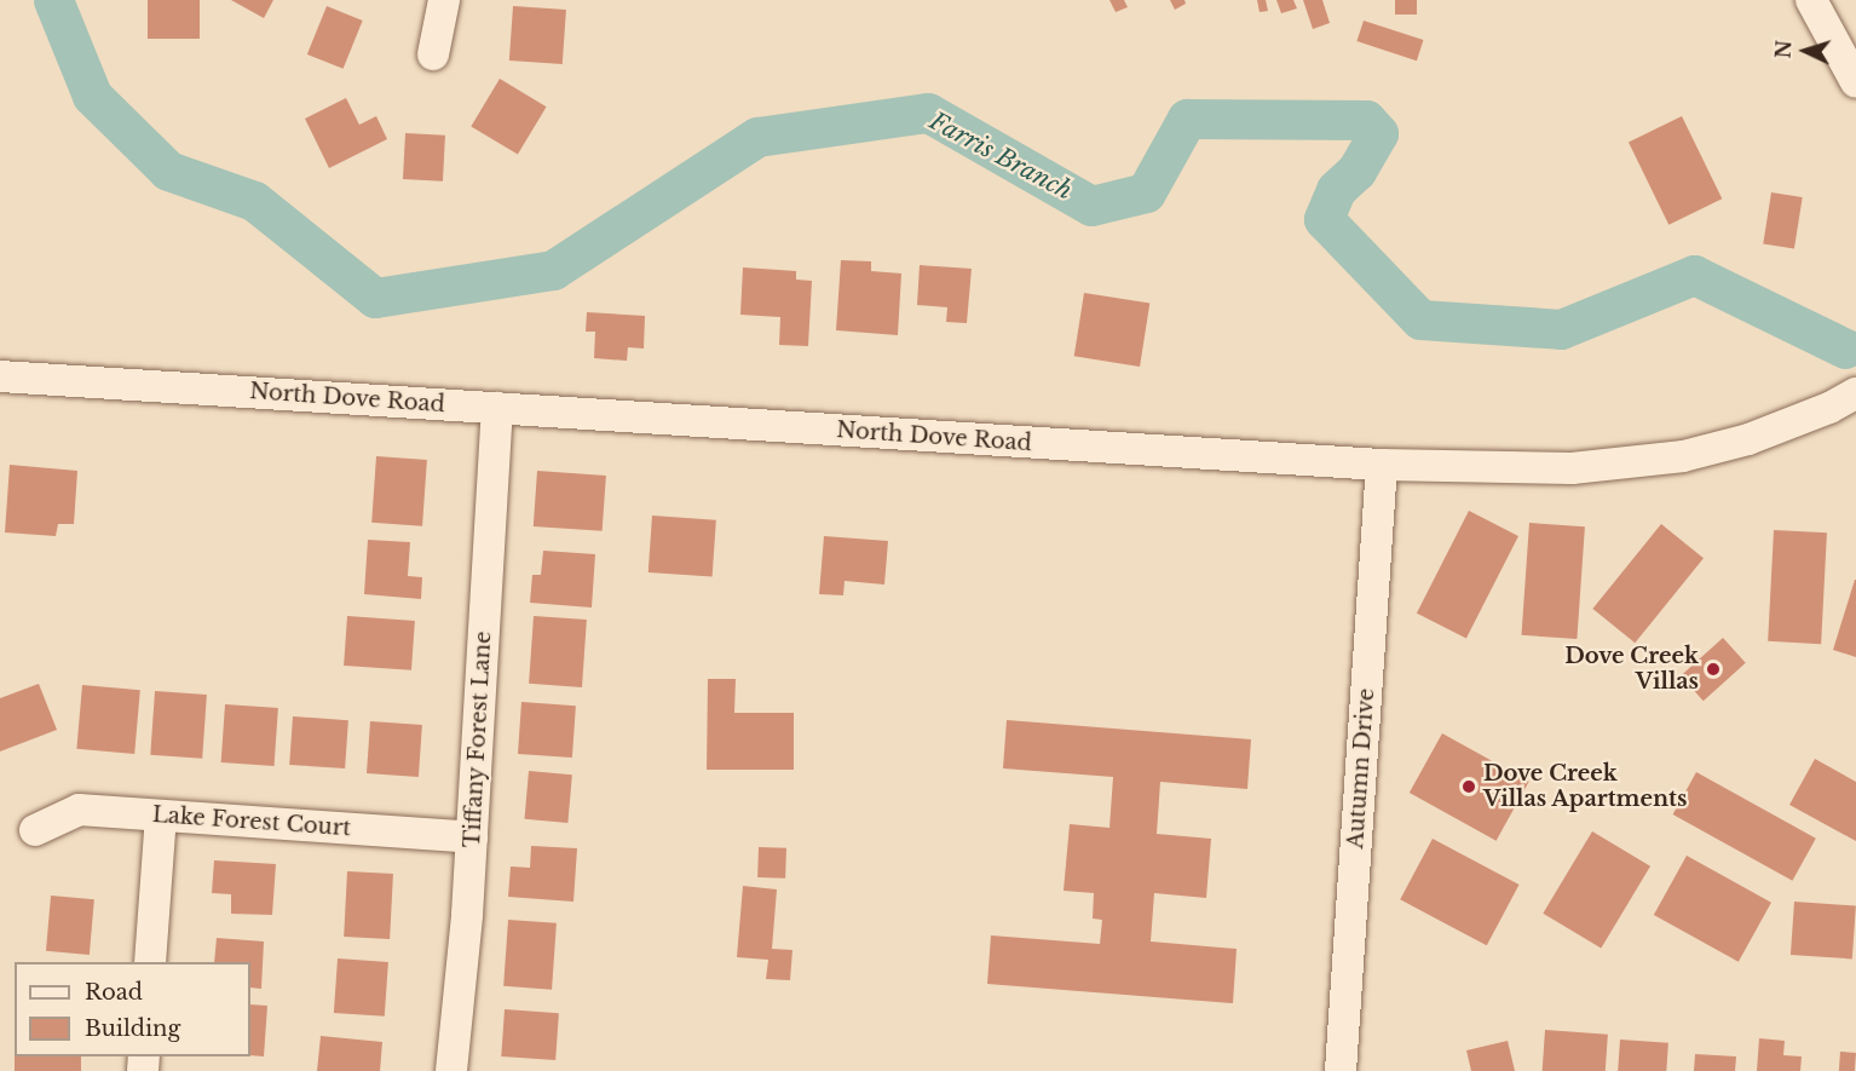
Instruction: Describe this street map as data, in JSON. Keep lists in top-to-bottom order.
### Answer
{
  "streets": {
    "street": [
      "North Dove Road",
      "Tiffany Forest Lane",
      "Autumn Drive",
      "Lake Forest Court"
    ]
  },
  "crossings": [
    ["North Dove Road", "Tiffany Forest Lane"],
    ["North Dove Road", "Autumn Drive"],
    ["Tiffany Forest Lane", "Lake Forest Court"]
  ],
  "water": ["Farris Branch"],
  "places": ["Dove Creek Villas", "Dove Creek Villas Apartments"],
  "legend": ["Road", "Building"],
  "north": "left"
}
